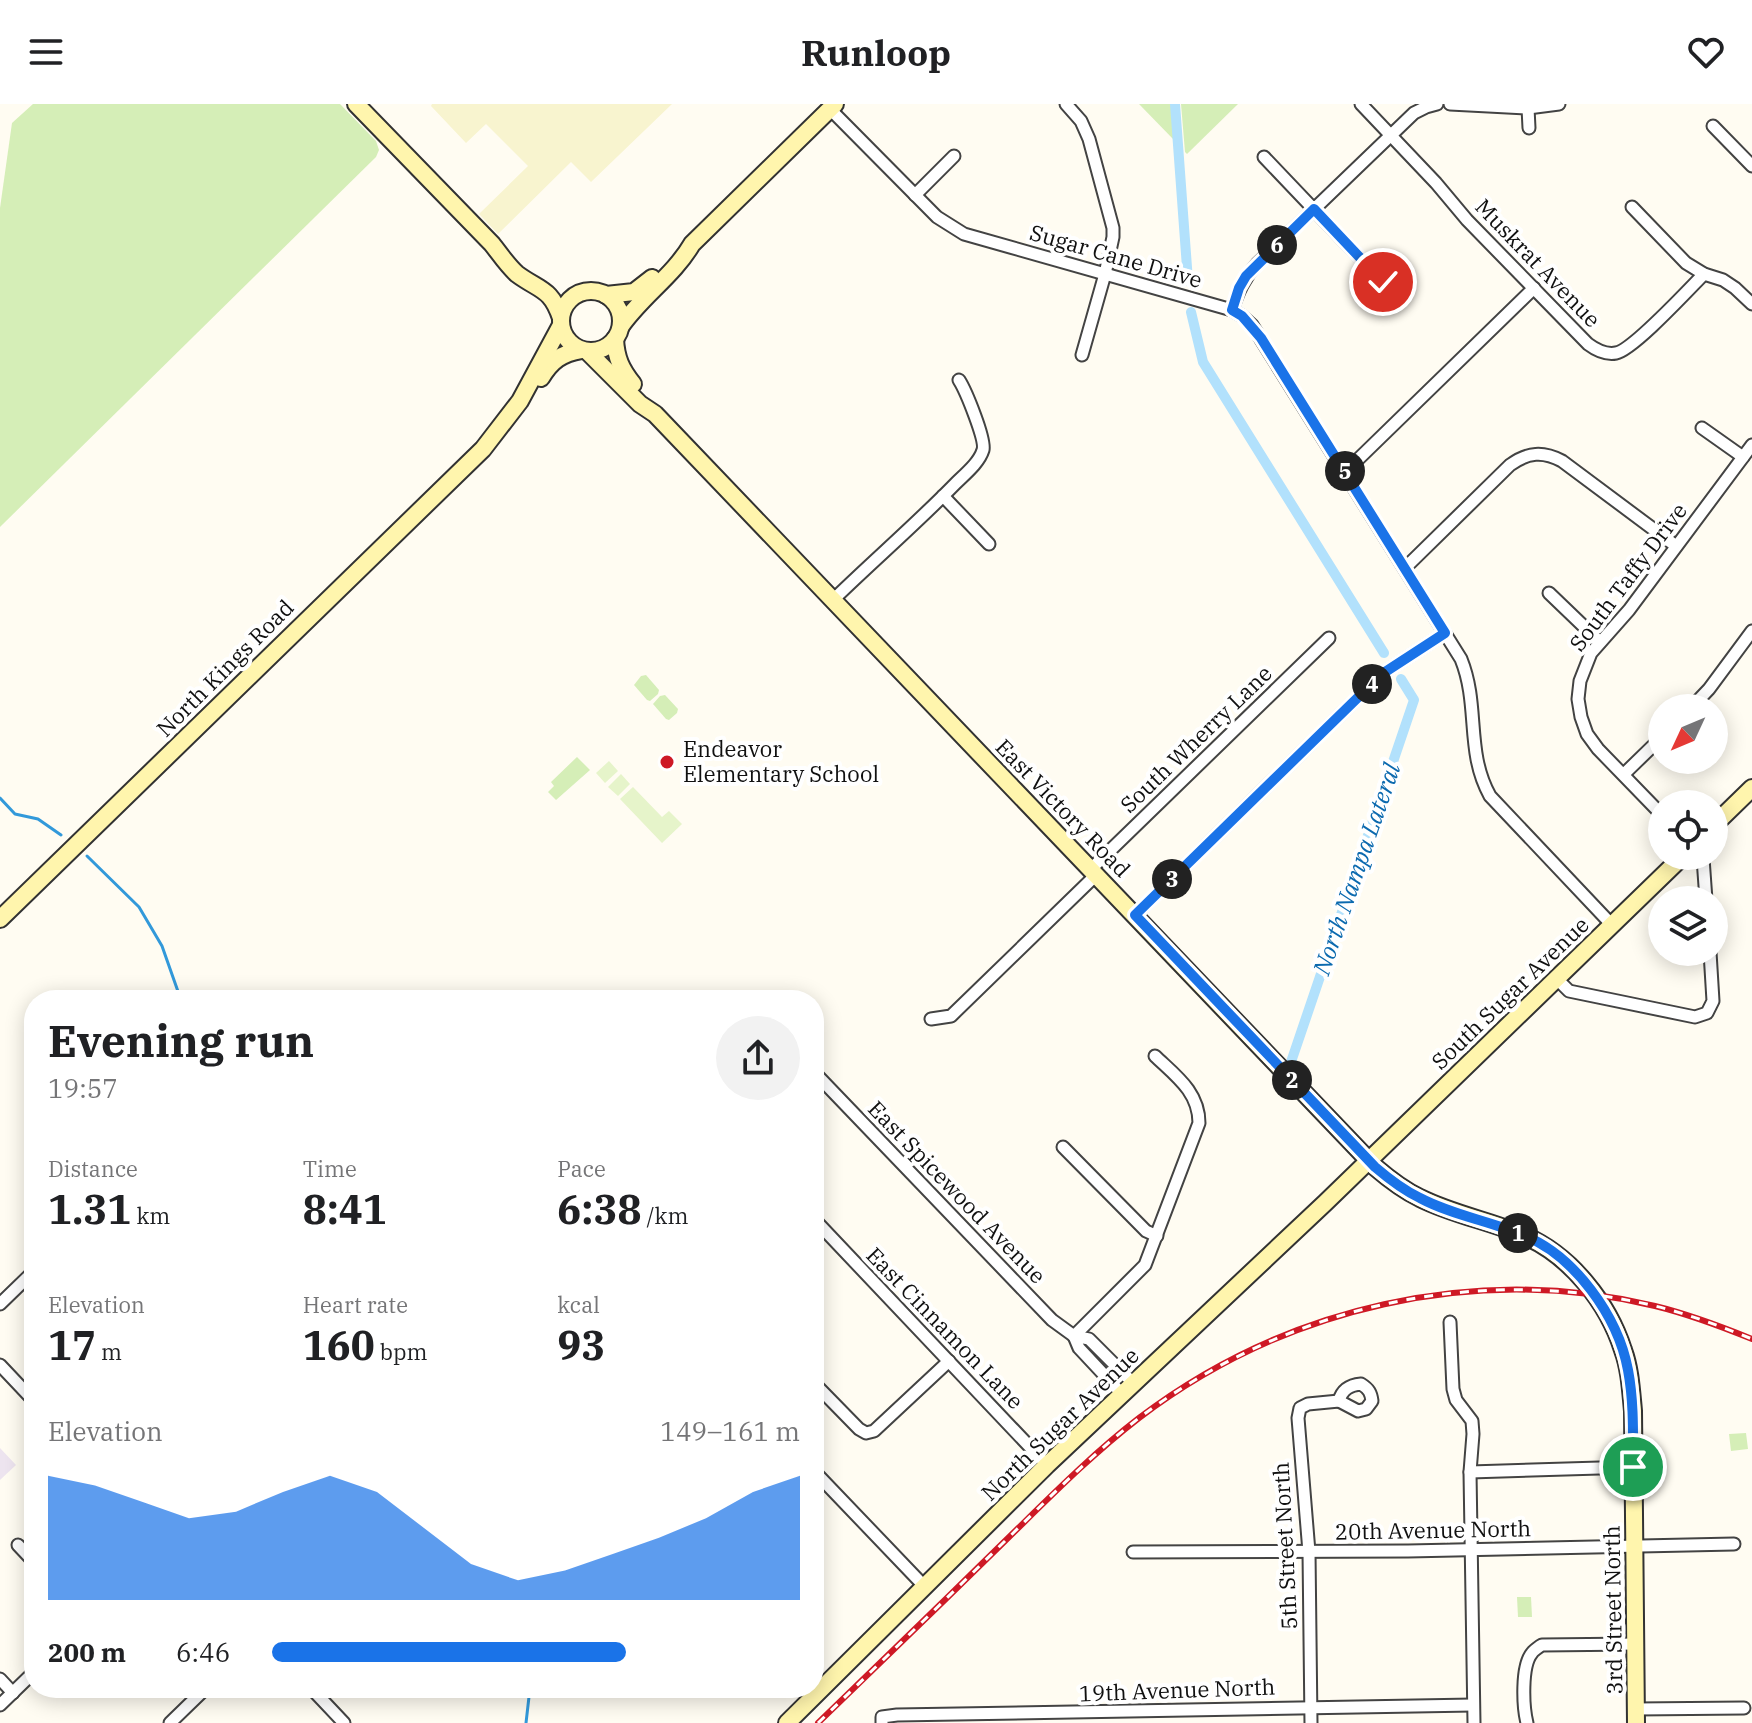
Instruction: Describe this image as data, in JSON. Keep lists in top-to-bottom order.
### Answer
{
  "streets": {
    "street": [
      "Sugar Cane Drive",
      "Muskrat Avenue",
      "South Taffy Drive",
      "North Kings Road",
      "South Wherry Lane",
      "East Victory Road",
      "South Sugar Avenue",
      "East Spicewood Avenue",
      "East Cinnamon Lane",
      "North Sugar Avenue",
      "20th Avenue North",
      "5th Street North",
      "3rd Street North",
      "19th Avenue North"
    ]
  },
  "crossings": [
    ["Sugar Cane Drive", "South Sugar Avenue"],
    ["North Kings Road", "East Victory Road"],
    ["South Wherry Lane", "East Victory Road"],
    ["East Victory Road", "South Sugar Avenue"],
    ["East Victory Road", "North Sugar Avenue"],
    ["East Victory Road", "3rd Street North"],
    ["South Sugar Avenue", "North Sugar Avenue"],
    ["East Spicewood Avenue", "North Sugar Avenue"],
    ["East Cinnamon Lane", "North Sugar Avenue"],
    ["20th Avenue North", "5th Street North"],
    ["20th Avenue North", "3rd Street North"],
    ["5th Street North", "19th Avenue North"]
  ],
  "water": ["North Nampa Lateral"],
  "places": ["Endeavor Elementary School"],
  "north": "bottom left",
  "page": {
    "header": "Runloop",
    "pins": [
      "6",
      "5",
      "4",
      "3",
      "2",
      "1"
    ],
    "heading": ["Evening run", "19:57"],
    "stats": [
      ["Distance", "1.31 km"],
      ["Time", "8:41"],
      ["Pace", "6:38 /km"],
      ["Elevation", "17 m"],
      ["Heart rate", "160 bpm"],
      ["kcal", "93"]
    ],
    "chart": ["Elevation", "149–161 m"],
    "list": [
      {
        "name": "200 m",
        "note": "6:46"
      }
    ]
  }
}
